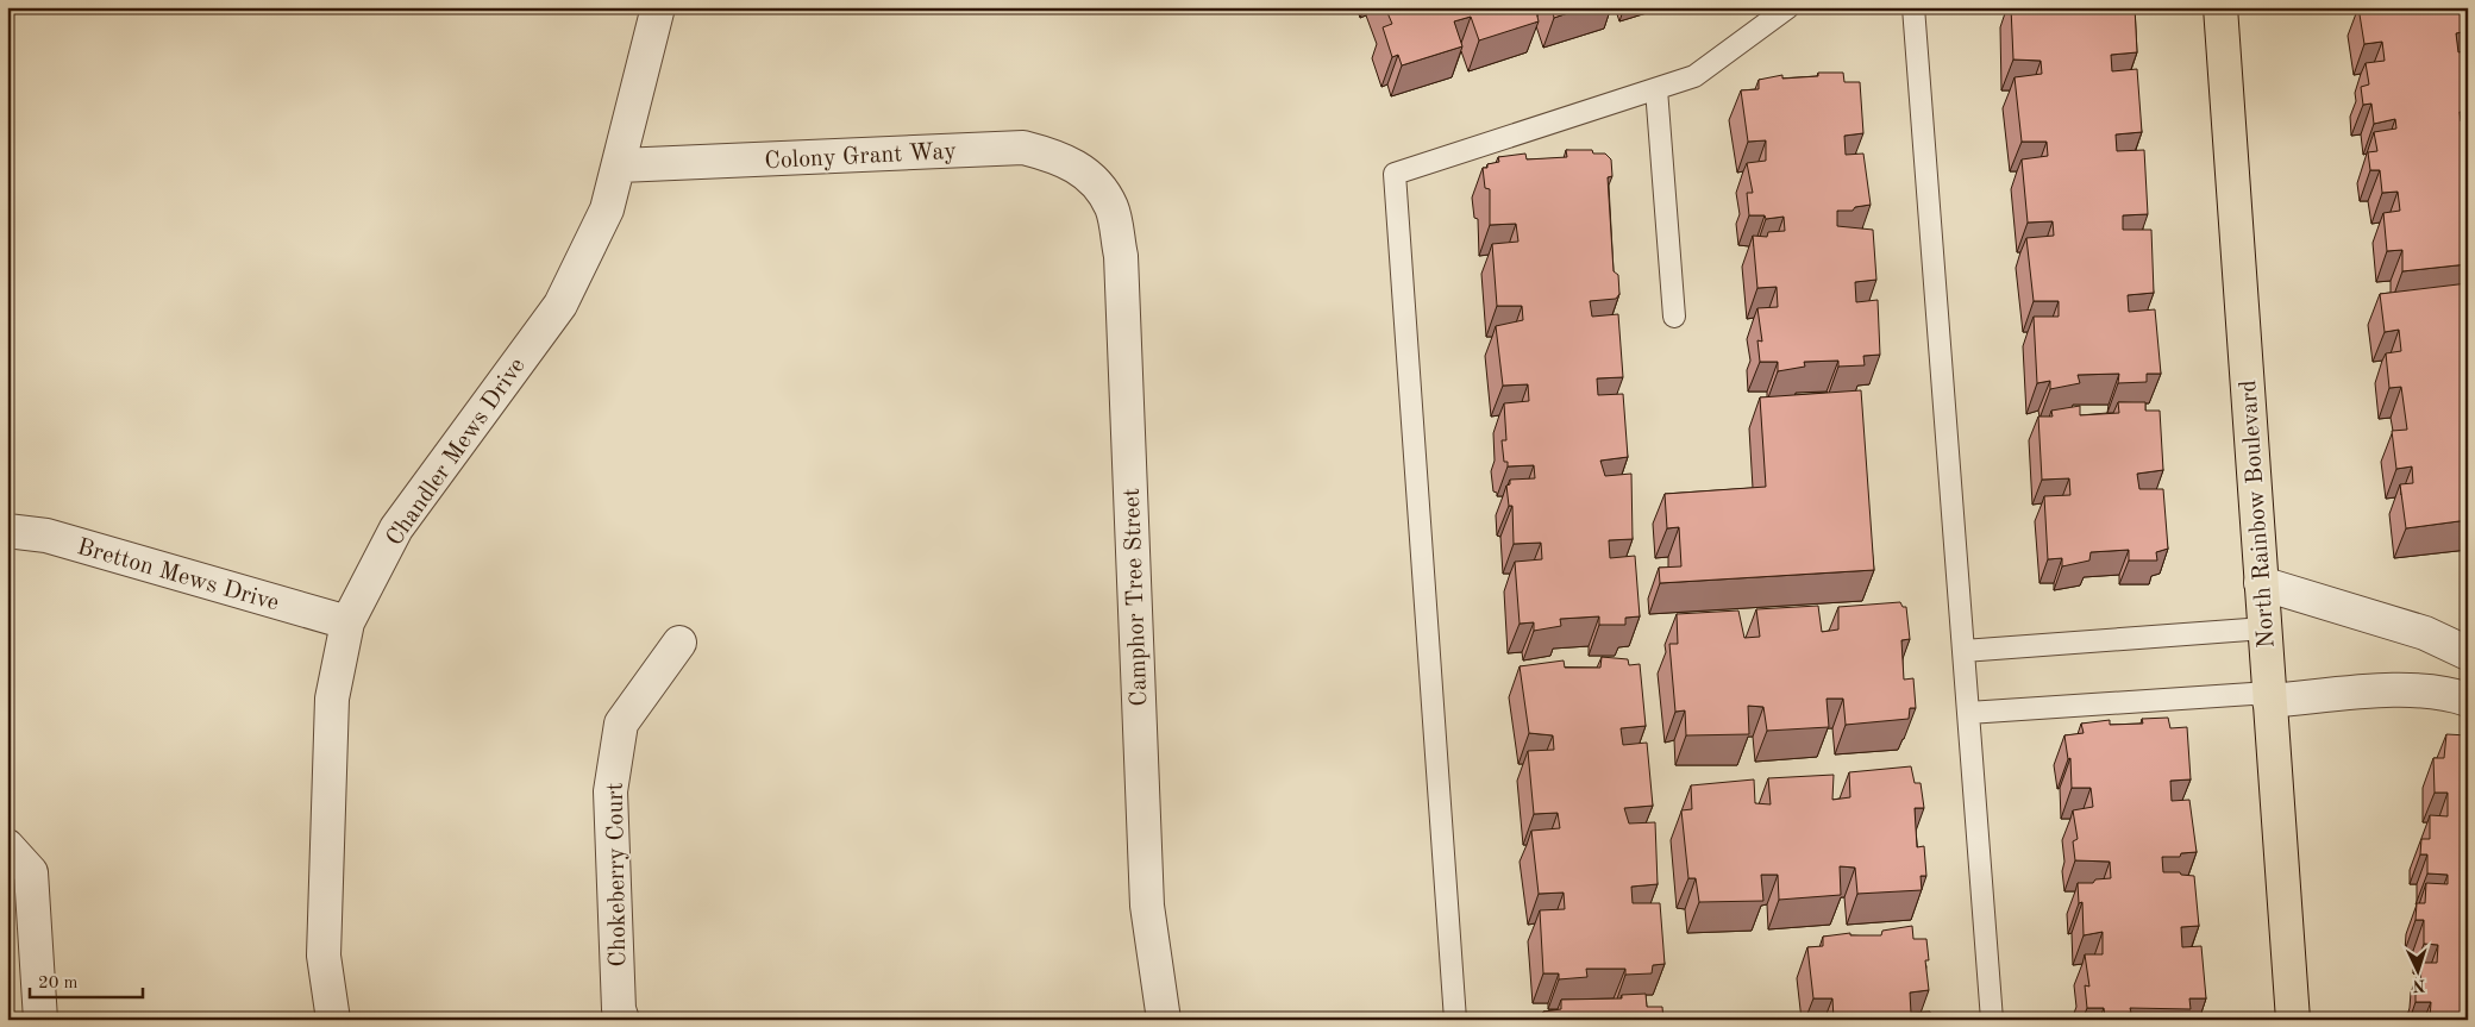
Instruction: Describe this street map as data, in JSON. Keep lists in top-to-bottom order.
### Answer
{
  "streets": {
    "main road": ["North Rainbow Boulevard"],
    "street": [
      "Colony Grant Way",
      "Chandler Mews Drive",
      "Bretton Mews Drive",
      "Camphor Tree Street",
      "Chokeberry Court"
    ]
  },
  "crossings": [
    ["Colony Grant Way", "Chandler Mews Drive"],
    ["Colony Grant Way", "Camphor Tree Street"],
    ["Chandler Mews Drive", "Bretton Mews Drive"]
  ],
  "scale_bar": "20 m",
  "north": "bottom"
}
